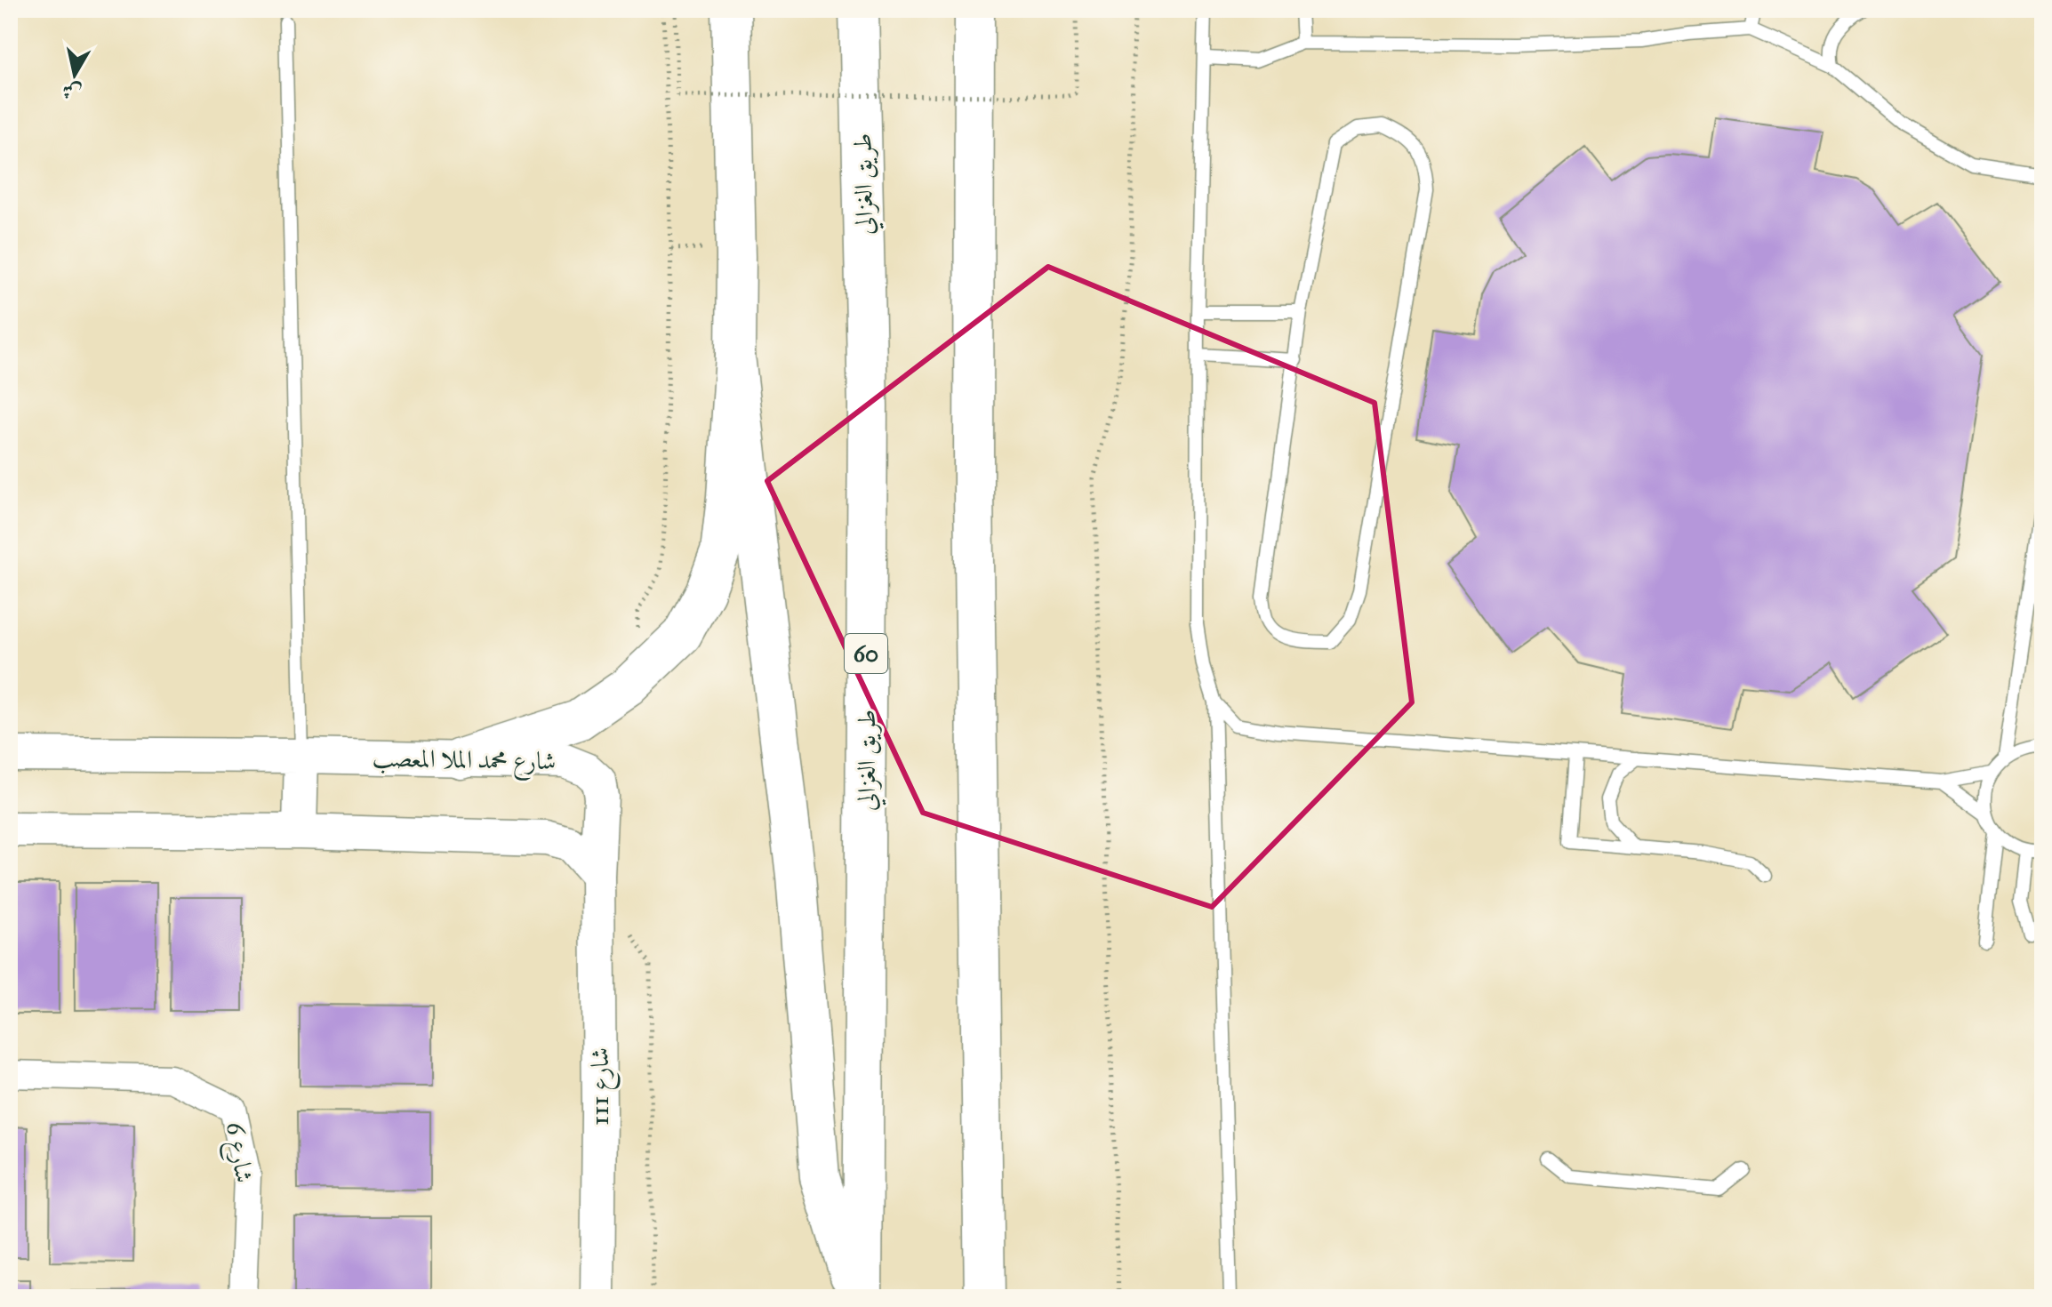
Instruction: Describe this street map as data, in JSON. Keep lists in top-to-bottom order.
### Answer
{
  "streets": {
    "main road": ["طريق الغزالي", "60"],
    "street": ["شارع محمد الملا المعصب", "شارع 111", "شارع 6"]
  },
  "crossings": [
    ["شارع محمد الملا المعصب", "شارع 111"]
  ],
  "north": "bottom"
}
